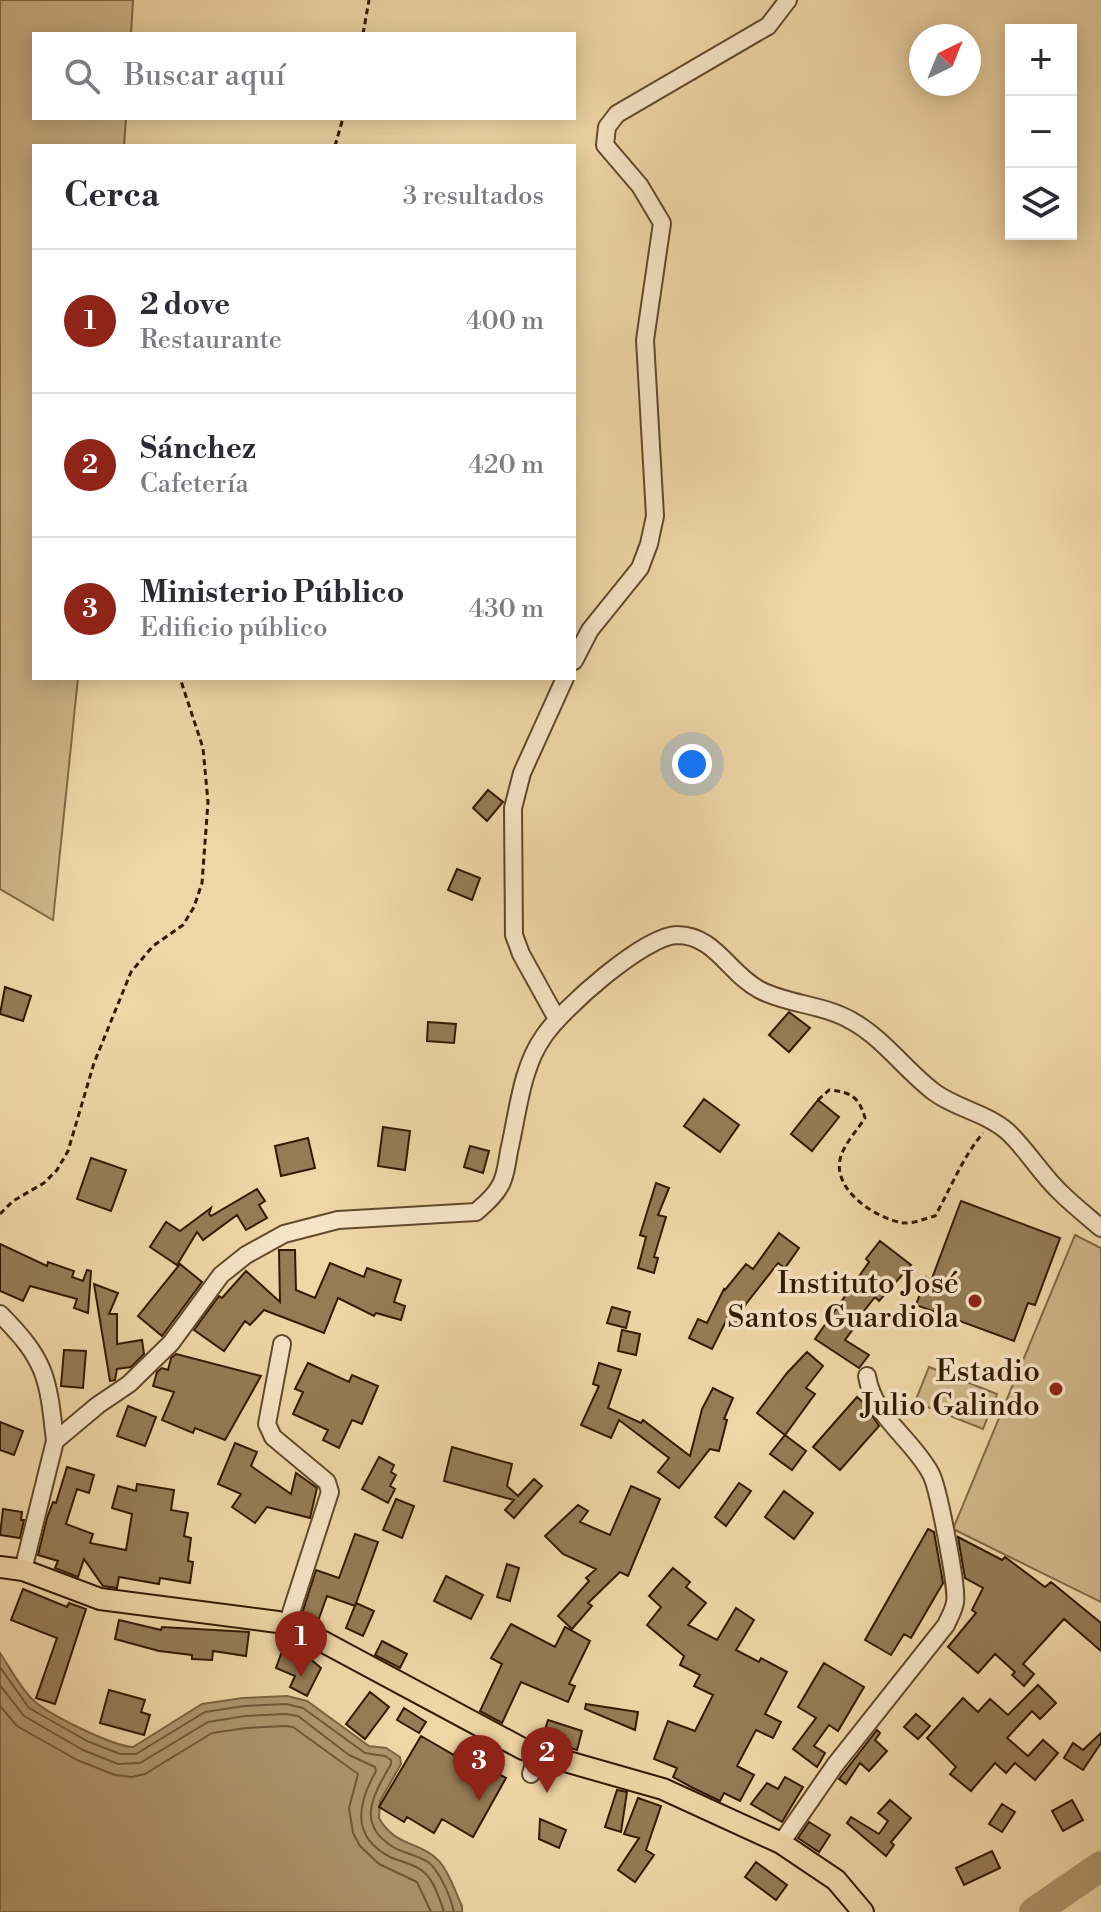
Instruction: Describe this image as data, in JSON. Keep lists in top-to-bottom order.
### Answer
{
  "places": ["Instituto José Santos Guardiola", "Estadio Julio Galindo"],
  "north": "top right",
  "page": {
    "map_buttons": ["+", "−"],
    "search": "Buscar aquí",
    "heading": ["Cerca", "3 resultados"],
    "list": [
      {
        "mark": "1",
        "name": "2 dove",
        "note": "Restaurante",
        "value": "400 m"
      },
      {
        "mark": "2",
        "name": "Sánchez",
        "note": "Cafetería",
        "value": "420 m"
      },
      {
        "mark": "3",
        "name": "Ministerio Público",
        "note": "Edificio público",
        "value": "430 m"
      }
    ],
    "pins": ["1", "2", "3"]
  }
}
